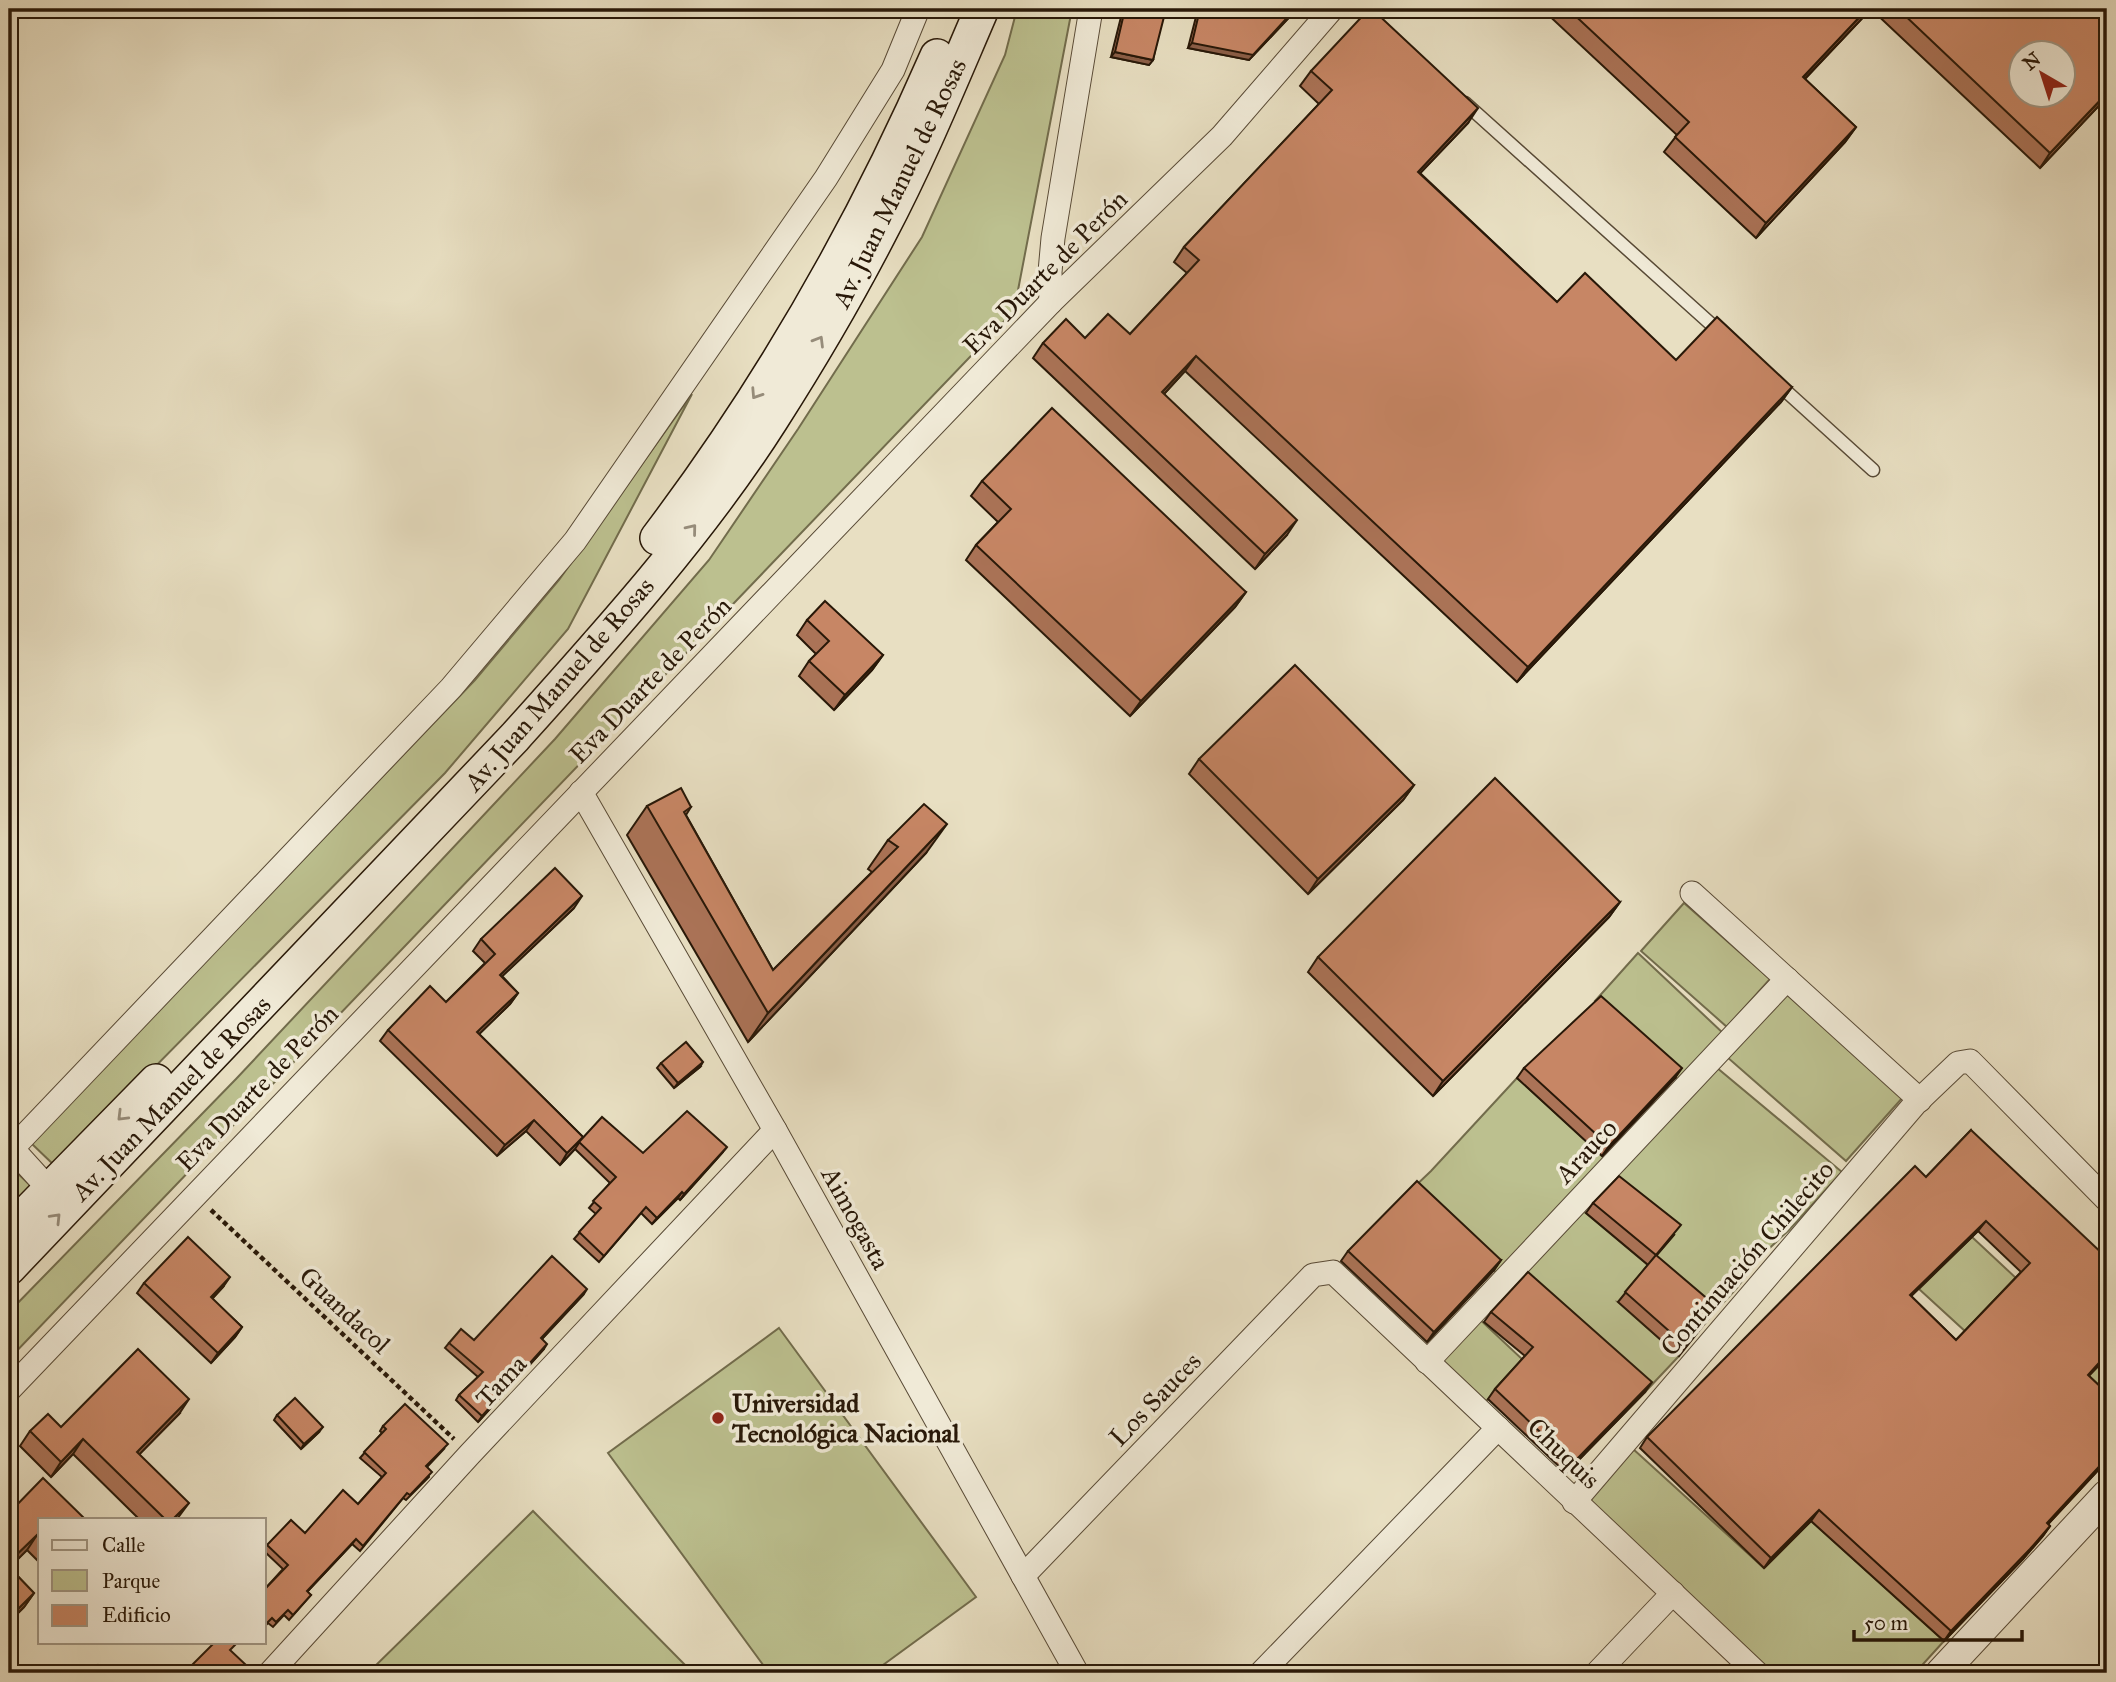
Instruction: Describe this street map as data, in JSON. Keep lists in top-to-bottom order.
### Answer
{
  "streets": {
    "main road": ["Av. Juan Manuel de Rosas"],
    "street": [
      "Eva Duarte de Perón",
      "Arauco",
      "Aimogasta",
      "Continuación Chilecito",
      "Tama",
      "Los Sauces",
      "Chuquis"
    ],
    "path": ["Guandacol"]
  },
  "crossings": [
    ["Eva Duarte de Perón", "Aimogasta"],
    ["Eva Duarte de Perón", "Guandacol"],
    ["Arauco", "Chuquis"],
    ["Aimogasta", "Tama"],
    ["Aimogasta", "Los Sauces"],
    ["Continuación Chilecito", "Chuquis"],
    ["Guandacol", "Tama"],
    ["Los Sauces", "Chuquis"]
  ],
  "places": ["Universidad Tecnológica Nacional"],
  "legend": ["Calle", "Parque", "Edificio"],
  "scale_bar": "50 m",
  "north": "top left"
}
